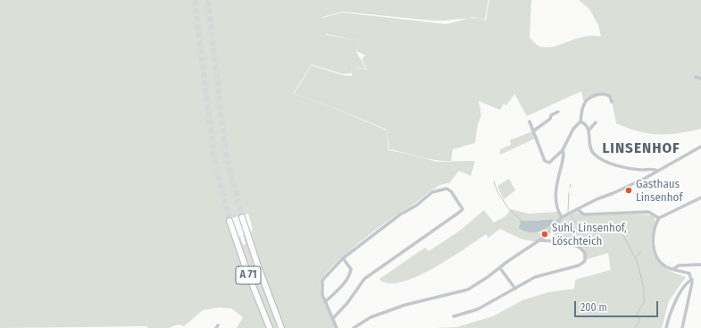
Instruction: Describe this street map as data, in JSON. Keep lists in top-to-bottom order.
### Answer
{
  "streets": {
    "highway": ["A 71"]
  },
  "districts": ["LINSENHOF"],
  "places": ["Gasthaus Linsenhof", "Suhl, Linsenhof, Löschteich"],
  "scale_bar": "200 m"
}
